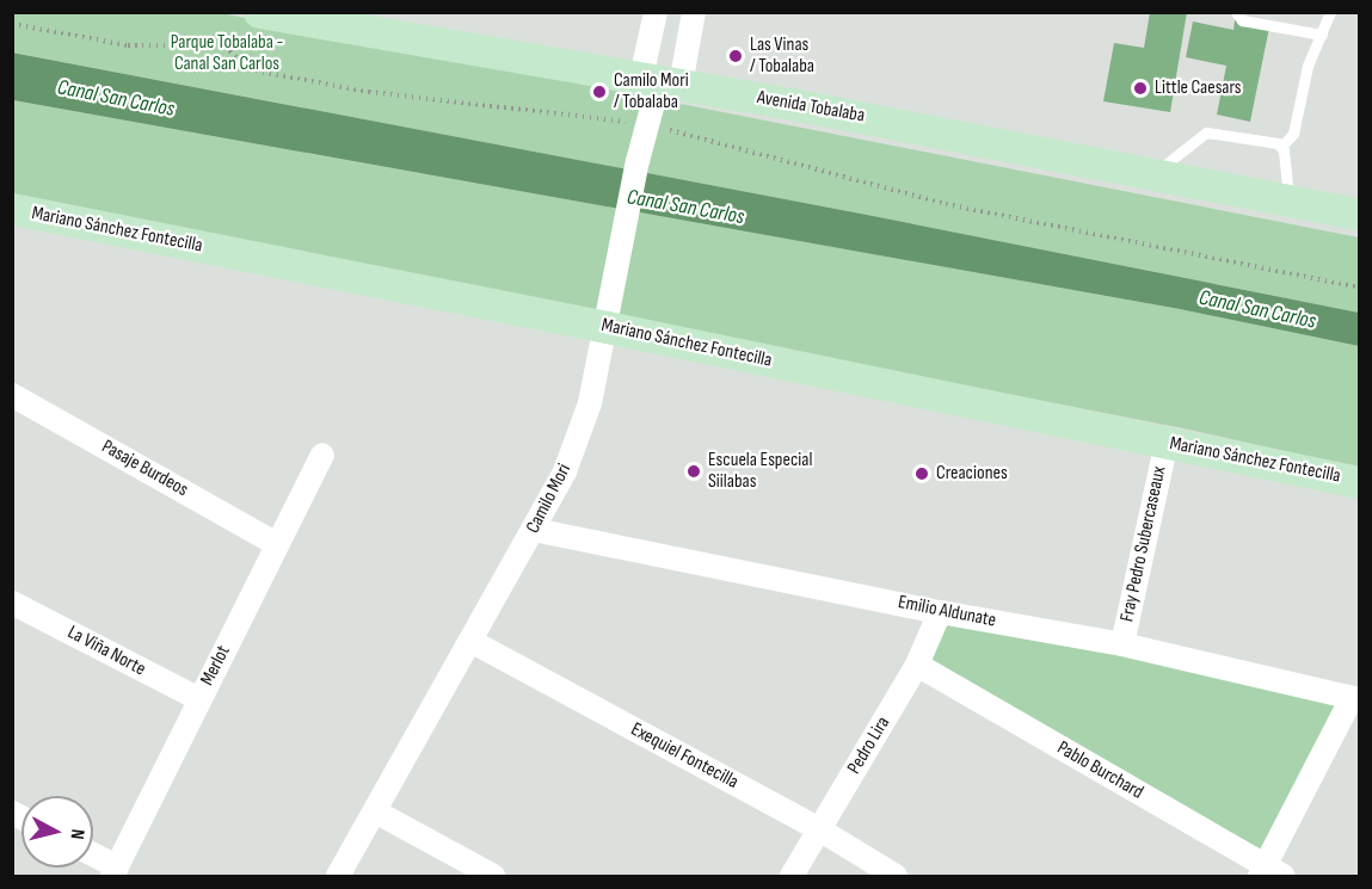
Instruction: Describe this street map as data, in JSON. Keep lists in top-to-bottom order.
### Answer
{
  "streets": {
    "street": [
      "Avenida Tobalaba",
      "Mariano Sánchez Fontecilla",
      "Pasaje Burdeos",
      "Camilo Mori",
      "Fray Pedro Subercaseaux",
      "Emilio Aldunate",
      "La Viña Norte",
      "Merlot",
      "Pedro Lira",
      "Exequiel Fontecilla",
      "Pablo Burchard"
    ]
  },
  "crossings": [
    ["Avenida Tobalaba", "Camilo Mori"],
    ["Mariano Sánchez Fontecilla", "Camilo Mori"],
    ["Mariano Sánchez Fontecilla", "Fray Pedro Subercaseaux"],
    ["Pasaje Burdeos", "Merlot"],
    ["Camilo Mori", "Emilio Aldunate"],
    ["Camilo Mori", "Exequiel Fontecilla"],
    ["Fray Pedro Subercaseaux", "Emilio Aldunate"],
    ["Emilio Aldunate", "Pedro Lira"],
    ["La Viña Norte", "Merlot"],
    ["Pedro Lira", "Exequiel Fontecilla"],
    ["Pedro Lira", "Pablo Burchard"]
  ],
  "water": ["Canal San Carlos"],
  "parks": ["Parque Tobalaba - Canal San Carlos"],
  "places": [
    "Las Vinas / Tobalaba",
    "Little Caesars",
    "Camilo Mori / Tobalaba",
    "Escuela Especial Siilabas",
    "Creaciones"
  ],
  "north": "right"
}
